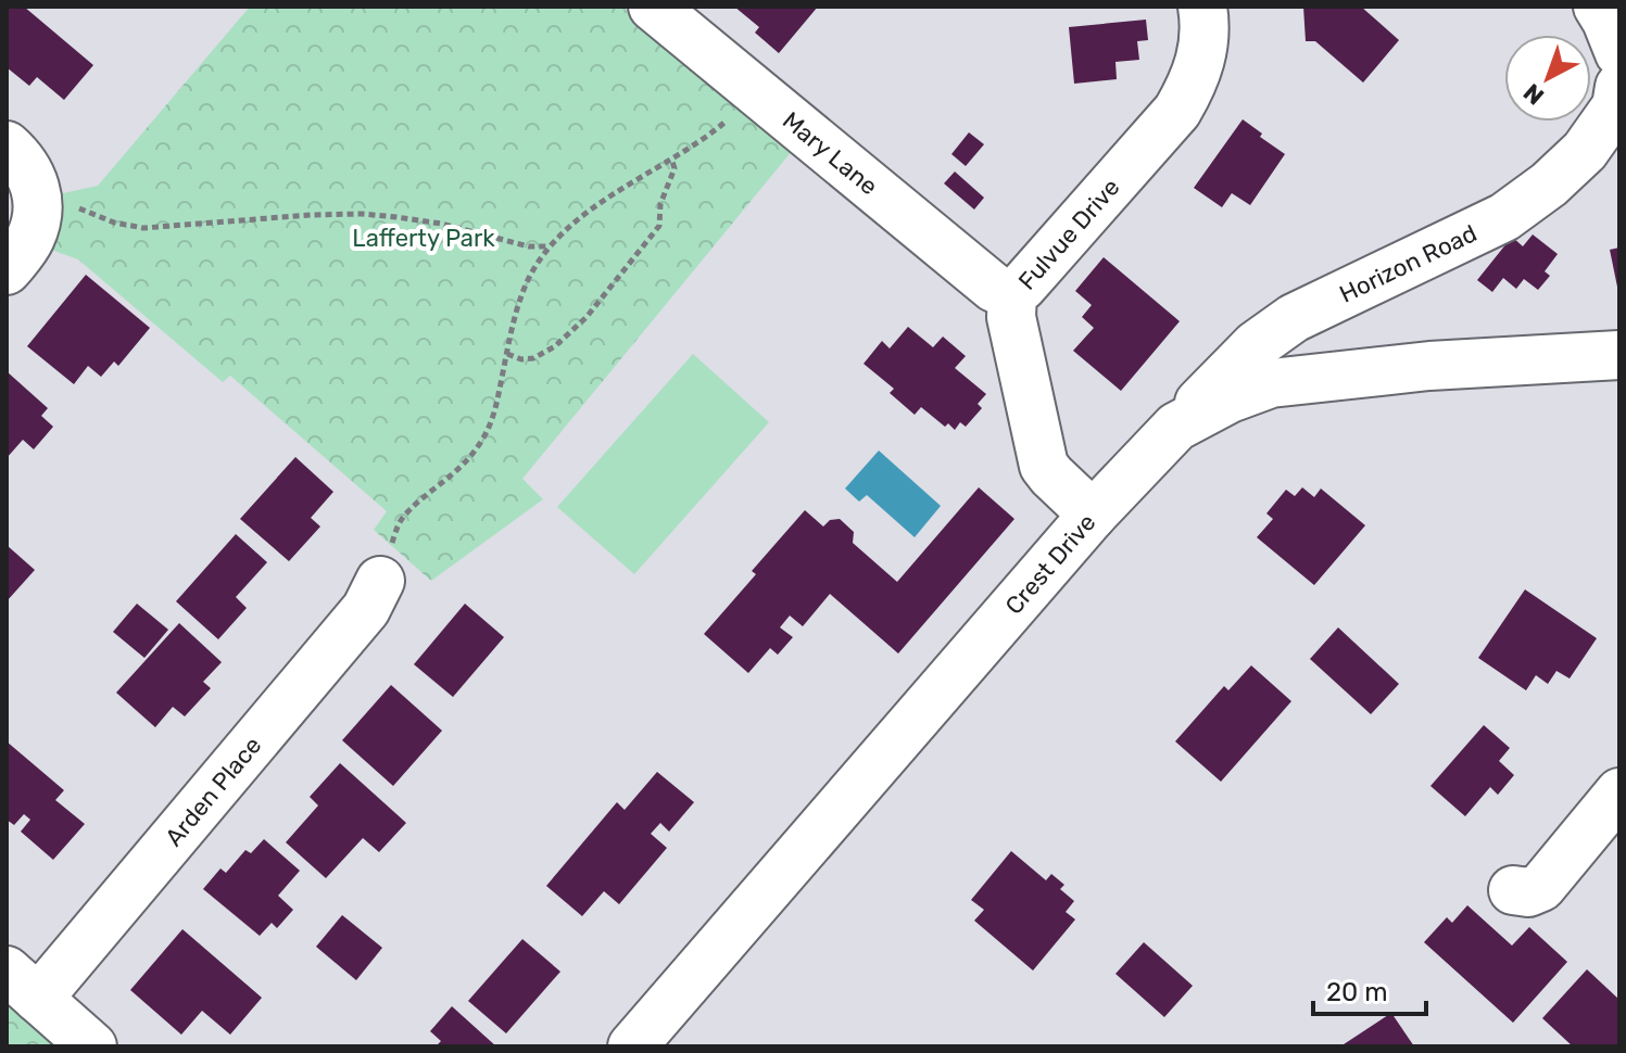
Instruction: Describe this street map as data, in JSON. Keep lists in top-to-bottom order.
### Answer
{
  "streets": {
    "street": [
      "Mary Lane",
      "Fulvue Drive",
      "Horizon Road",
      "Crest Drive",
      "Arden Place"
    ]
  },
  "crossings": [
    ["Mary Lane", "Fulvue Drive"],
    ["Fulvue Drive", "Crest Drive"],
    ["Horizon Road", "Crest Drive"]
  ],
  "parks": ["Lafferty Park"],
  "scale_bar": "20 m",
  "north": "bottom left"
}
